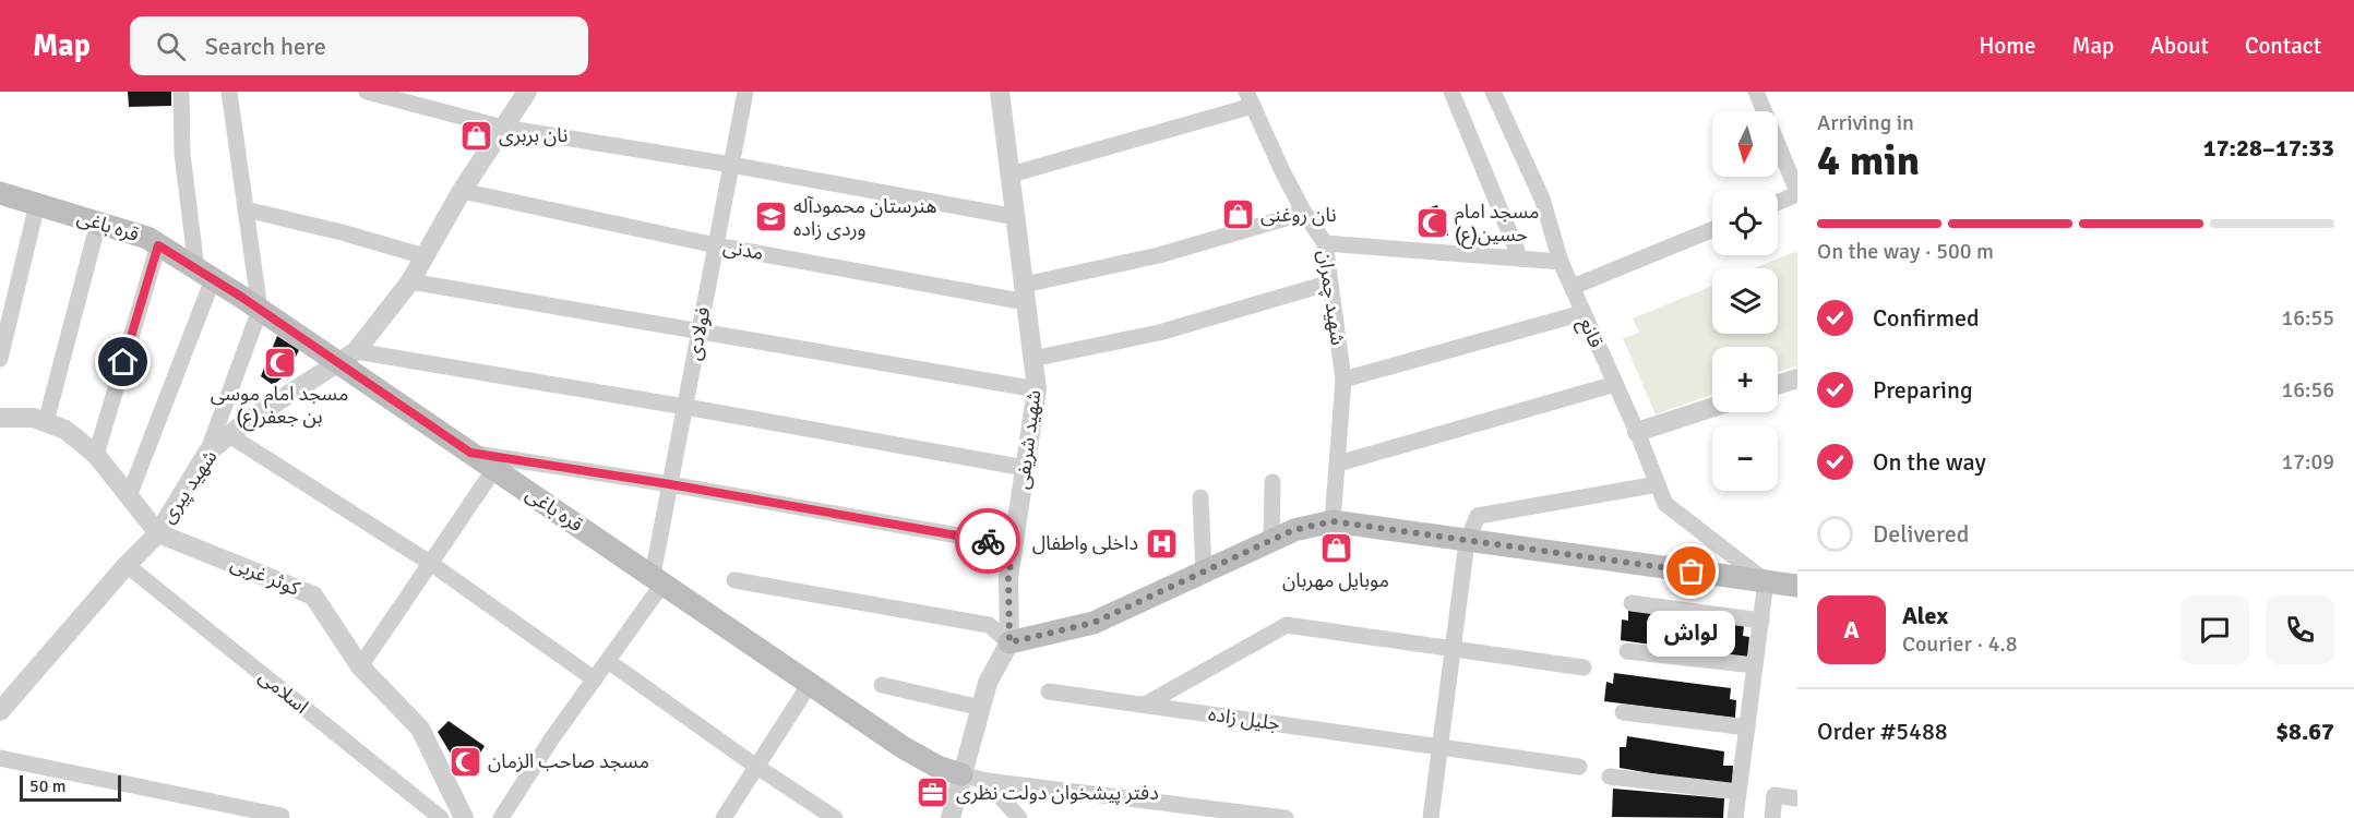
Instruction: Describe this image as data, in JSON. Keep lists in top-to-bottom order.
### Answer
{
  "streets": {
    "main road": ["قره باغی"],
    "street": [
      "مدنی",
      "شهید چمران",
      "قانع",
      "فولادی",
      "شهید شریفى",
      "شهید پیری",
      "کوثر غربی",
      "اسلامی",
      "جلیل زاده"
    ]
  },
  "crossings": [
    ["قره باغی", "فولادی"],
    ["قره باغی", "شهید شریفى"],
    ["قره باغی", "شهید پیری"],
    ["مدنی", "فولادی"],
    ["مدنی", "شهید شریفى"],
    ["مدنی", "شهید پیری"],
    ["شهید پیری", "کوثر غربی"],
    ["شهید پیری", "اسلامی"]
  ],
  "places": {
    "shop": ["نان بربری", "نان روغنی", "موبایل مهربان"],
    "school or university": ["هنرستان محمودآله وردی زاده"],
    "mosque": ["مسجد امام حسین(ع)", "مسجد امام موسی بن جعفر(ع)", "مسجد صاحب الزمان"],
    "hospital": ["داخلی واطفال"],
    "other": ["لواش"],
    "office": ["دفتر پیشخوان دولت نظری"]
  },
  "scale_bar": "50 m",
  "north": "bottom",
  "page": {
    "header": "Map",
    "search": "Search here",
    "nav": [
      "Home",
      "Map",
      "About",
      "Contact"
    ],
    "heading": ["4 min", "Arriving in", "17:28–17:33"],
    "panel": [
      "Alex",
      "Courier · 4.8",
      "Order #5488",
      "$8.67"
    ],
    "map_buttons": ["+", "−"],
    "bar": "On the way · 500 m",
    "list": [
      ["Confirmed", "16:55"],
      ["Preparing", "16:56"],
      ["On the way", "17:09"],
      "Delivered"
    ],
    "round": "A",
    "bubble": "لواش",
    "scale": "50 m"
  }
}
